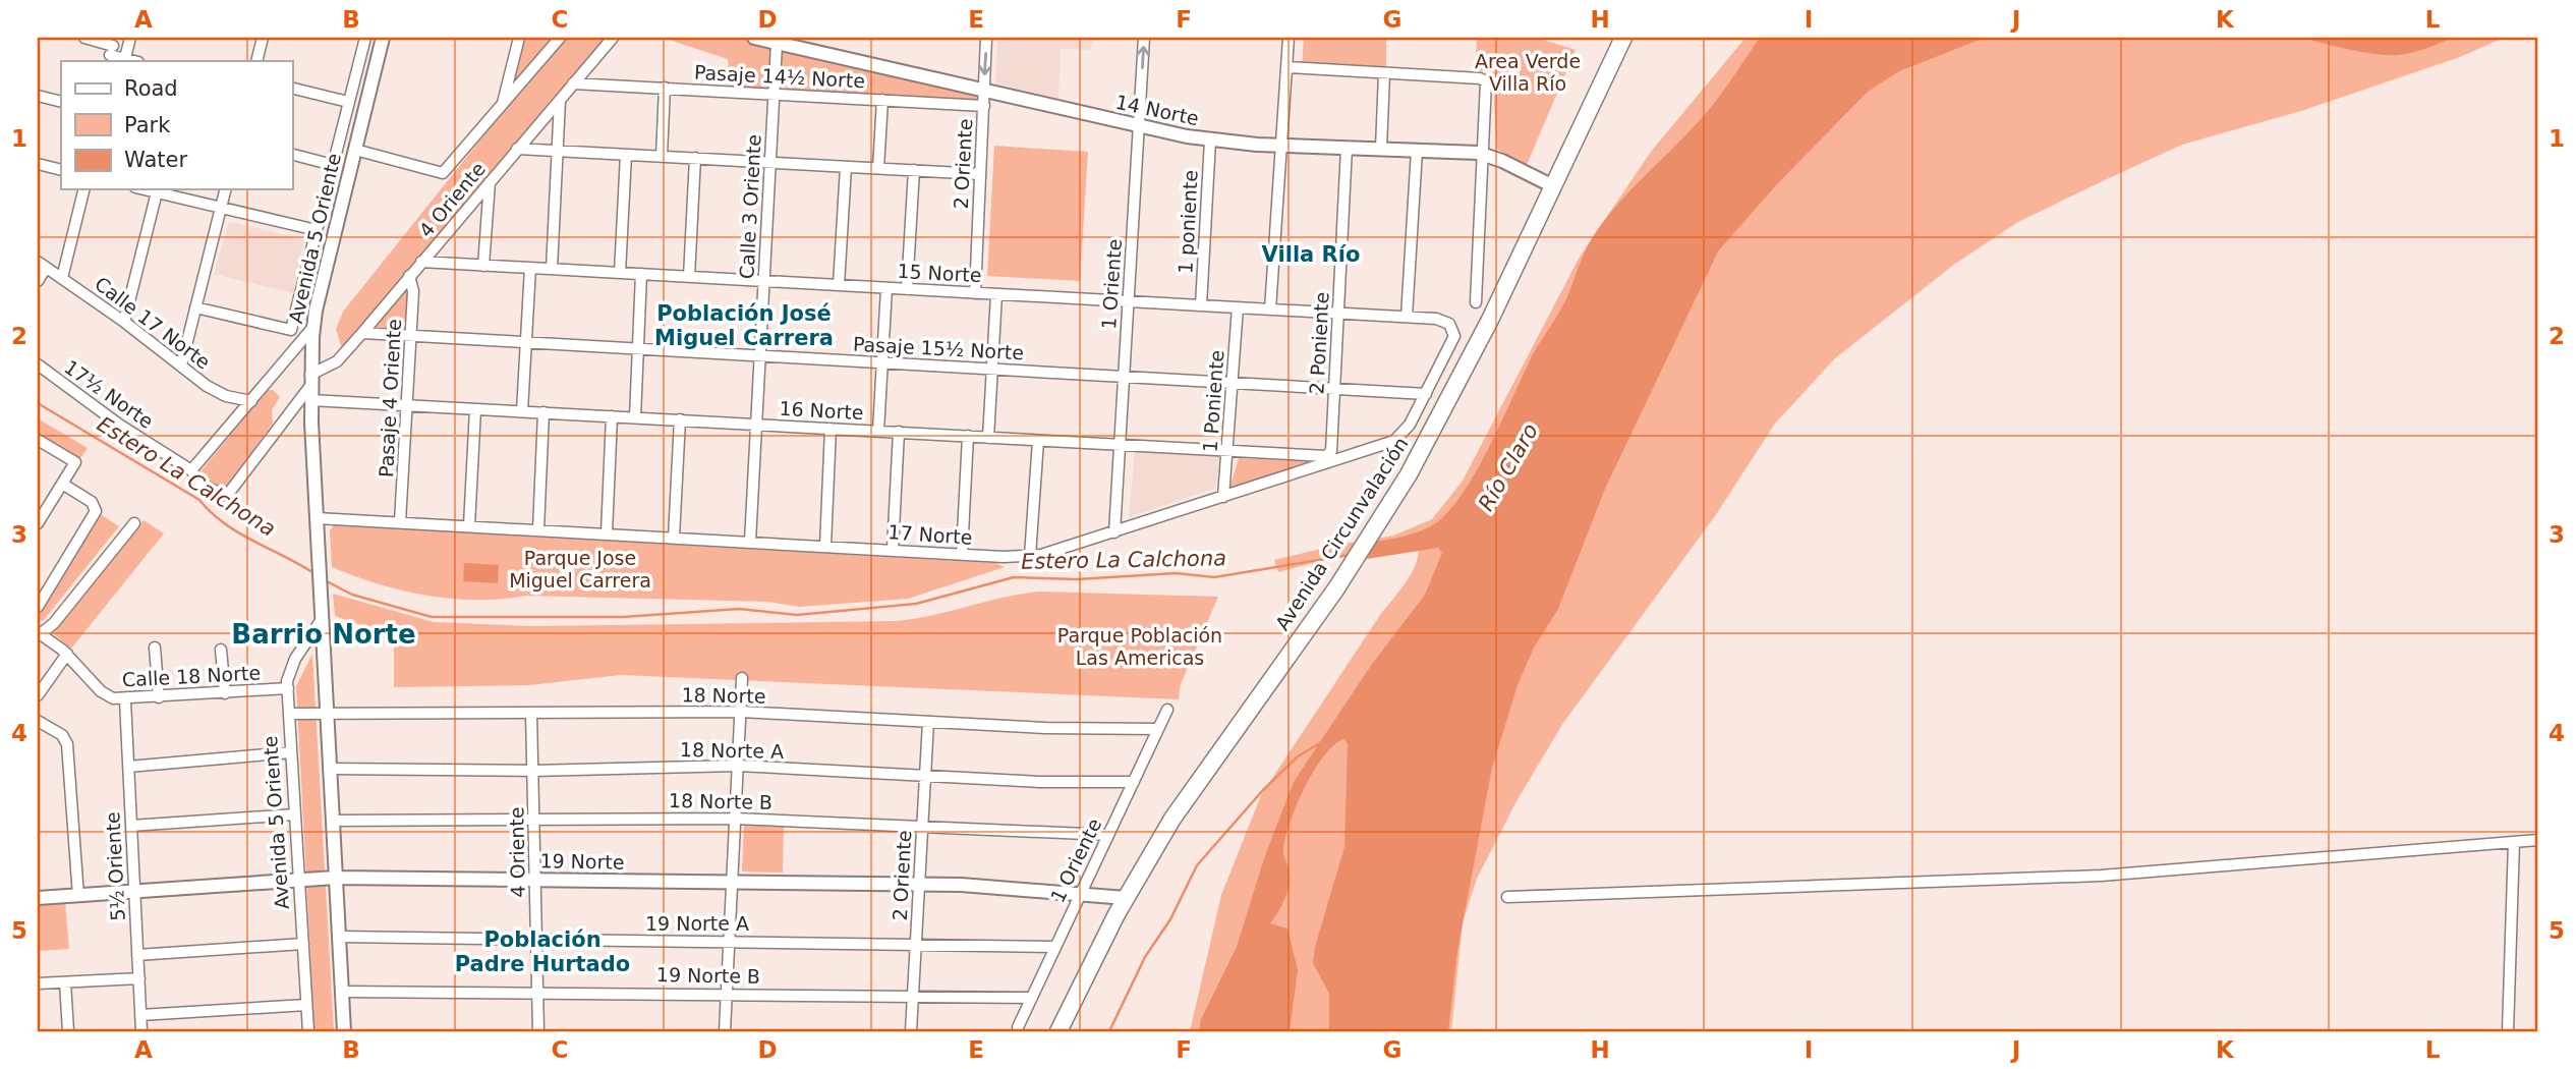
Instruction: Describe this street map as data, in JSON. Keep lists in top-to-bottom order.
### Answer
{
  "streets": {
    "main road": ["Avenida Circunvalación"],
    "street": [
      "Pasaje 14½ Norte",
      "14 Norte",
      "2 Oriente",
      "4 Oriente",
      "Calle 3 Oriente",
      "1 poniente",
      "Avenida 5 Oriente",
      "15 Norte",
      "1 Oriente",
      "Calle 17 Norte",
      "2 Poniente",
      "Pasaje 15½ Norte",
      "17½ Norte",
      "Pasaje 4 Oriente",
      "1 Poniente",
      "16 Norte",
      "17 Norte",
      "Calle 18 Norte",
      "18 Norte",
      "18 Norte A",
      "18 Norte B",
      "19 Norte",
      "5½ Oriente",
      "19 Norte A",
      "19 Norte B"
    ]
  },
  "crossings": [
    ["Pasaje 14½ Norte", "2 Oriente"],
    ["Pasaje 14½ Norte", "4 Oriente"],
    ["Pasaje 14½ Norte", "Calle 3 Oriente"],
    ["14 Norte", "2 Oriente"],
    ["14 Norte", "Calle 3 Oriente"],
    ["14 Norte", "1 poniente"],
    ["14 Norte", "1 Oriente"],
    ["14 Norte", "2 Poniente"],
    ["14 Norte", "Avenida Circunvalación"],
    ["2 Oriente", "15 Norte"],
    ["2 Oriente", "18 Norte"],
    ["2 Oriente", "18 Norte A"],
    ["2 Oriente", "18 Norte B"],
    ["2 Oriente", "19 Norte"],
    ["2 Oriente", "19 Norte A"],
    ["2 Oriente", "19 Norte B"],
    ["4 Oriente", "Avenida 5 Oriente"],
    ["4 Oriente", "15 Norte"],
    ["4 Oriente", "Pasaje 15½ Norte"],
    ["4 Oriente", "17½ Norte"],
    ["4 Oriente", "Pasaje 4 Oriente"],
    ["4 Oriente", "18 Norte"],
    ["4 Oriente", "18 Norte A"],
    ["4 Oriente", "18 Norte B"],
    ["4 Oriente", "19 Norte"],
    ["4 Oriente", "19 Norte A"],
    ["4 Oriente", "19 Norte B"],
    ["Calle 3 Oriente", "15 Norte"],
    ["Calle 3 Oriente", "Pasaje 15½ Norte"],
    ["Calle 3 Oriente", "16 Norte"],
    ["Calle 3 Oriente", "17 Norte"],
    ["1 poniente", "15 Norte"],
    ["Avenida 5 Oriente", "17½ Norte"],
    ["Avenida 5 Oriente", "16 Norte"],
    ["Avenida 5 Oriente", "17 Norte"],
    ["Avenida 5 Oriente", "Calle 18 Norte"],
    ["Avenida 5 Oriente", "18 Norte"],
    ["Avenida 5 Oriente", "18 Norte A"],
    ["Avenida 5 Oriente", "18 Norte B"],
    ["Avenida 5 Oriente", "19 Norte"],
    ["Avenida 5 Oriente", "19 Norte A"],
    ["Avenida 5 Oriente", "19 Norte B"],
    ["15 Norte", "1 Oriente"],
    ["15 Norte", "2 Poniente"],
    ["15 Norte", "1 Poniente"],
    ["15 Norte", "17 Norte"],
    ["1 Oriente", "Pasaje 15½ Norte"],
    ["1 Oriente", "16 Norte"],
    ["1 Oriente", "17 Norte"],
    ["1 Oriente", "18 Norte"],
    ["1 Oriente", "18 Norte A"],
    ["1 Oriente", "18 Norte B"],
    ["1 Oriente", "19 Norte"],
    ["1 Oriente", "19 Norte A"],
    ["1 Oriente", "19 Norte B"],
    ["2 Poniente", "Pasaje 15½ Norte"],
    ["2 Poniente", "16 Norte"],
    ["Pasaje 15½ Norte", "Pasaje 4 Oriente"],
    ["Pasaje 15½ Norte", "1 Poniente"],
    ["Pasaje 15½ Norte", "17 Norte"],
    ["Pasaje 4 Oriente", "16 Norte"],
    ["Pasaje 4 Oriente", "17 Norte"],
    ["1 Poniente", "16 Norte"],
    ["1 Poniente", "17 Norte"],
    ["Avenida Circunvalación", "19 Norte"],
    ["Calle 18 Norte", "5½ Oriente"],
    ["19 Norte", "5½ Oriente"]
  ],
  "districts": [
    "Villa Río",
    "Población José Miguel Carrera",
    "Barrio Norte",
    "Población Padre Hurtado"
  ],
  "water": ["Río Claro", "Estero La Calchona"],
  "parks": ["Area Verde Villa Río", "Parque Jose Miguel Carrera", "Parque Población Las Americas"],
  "legend": ["Road", "Park", "Water"],
  "grid": {
    "columns": [
      "A",
      "B",
      "C",
      "D",
      "E",
      "F",
      "G",
      "H",
      "I",
      "J",
      "K",
      "L"
    ],
    "rows": [
      "1",
      "2",
      "3",
      "4",
      "5"
    ]
  }
}
